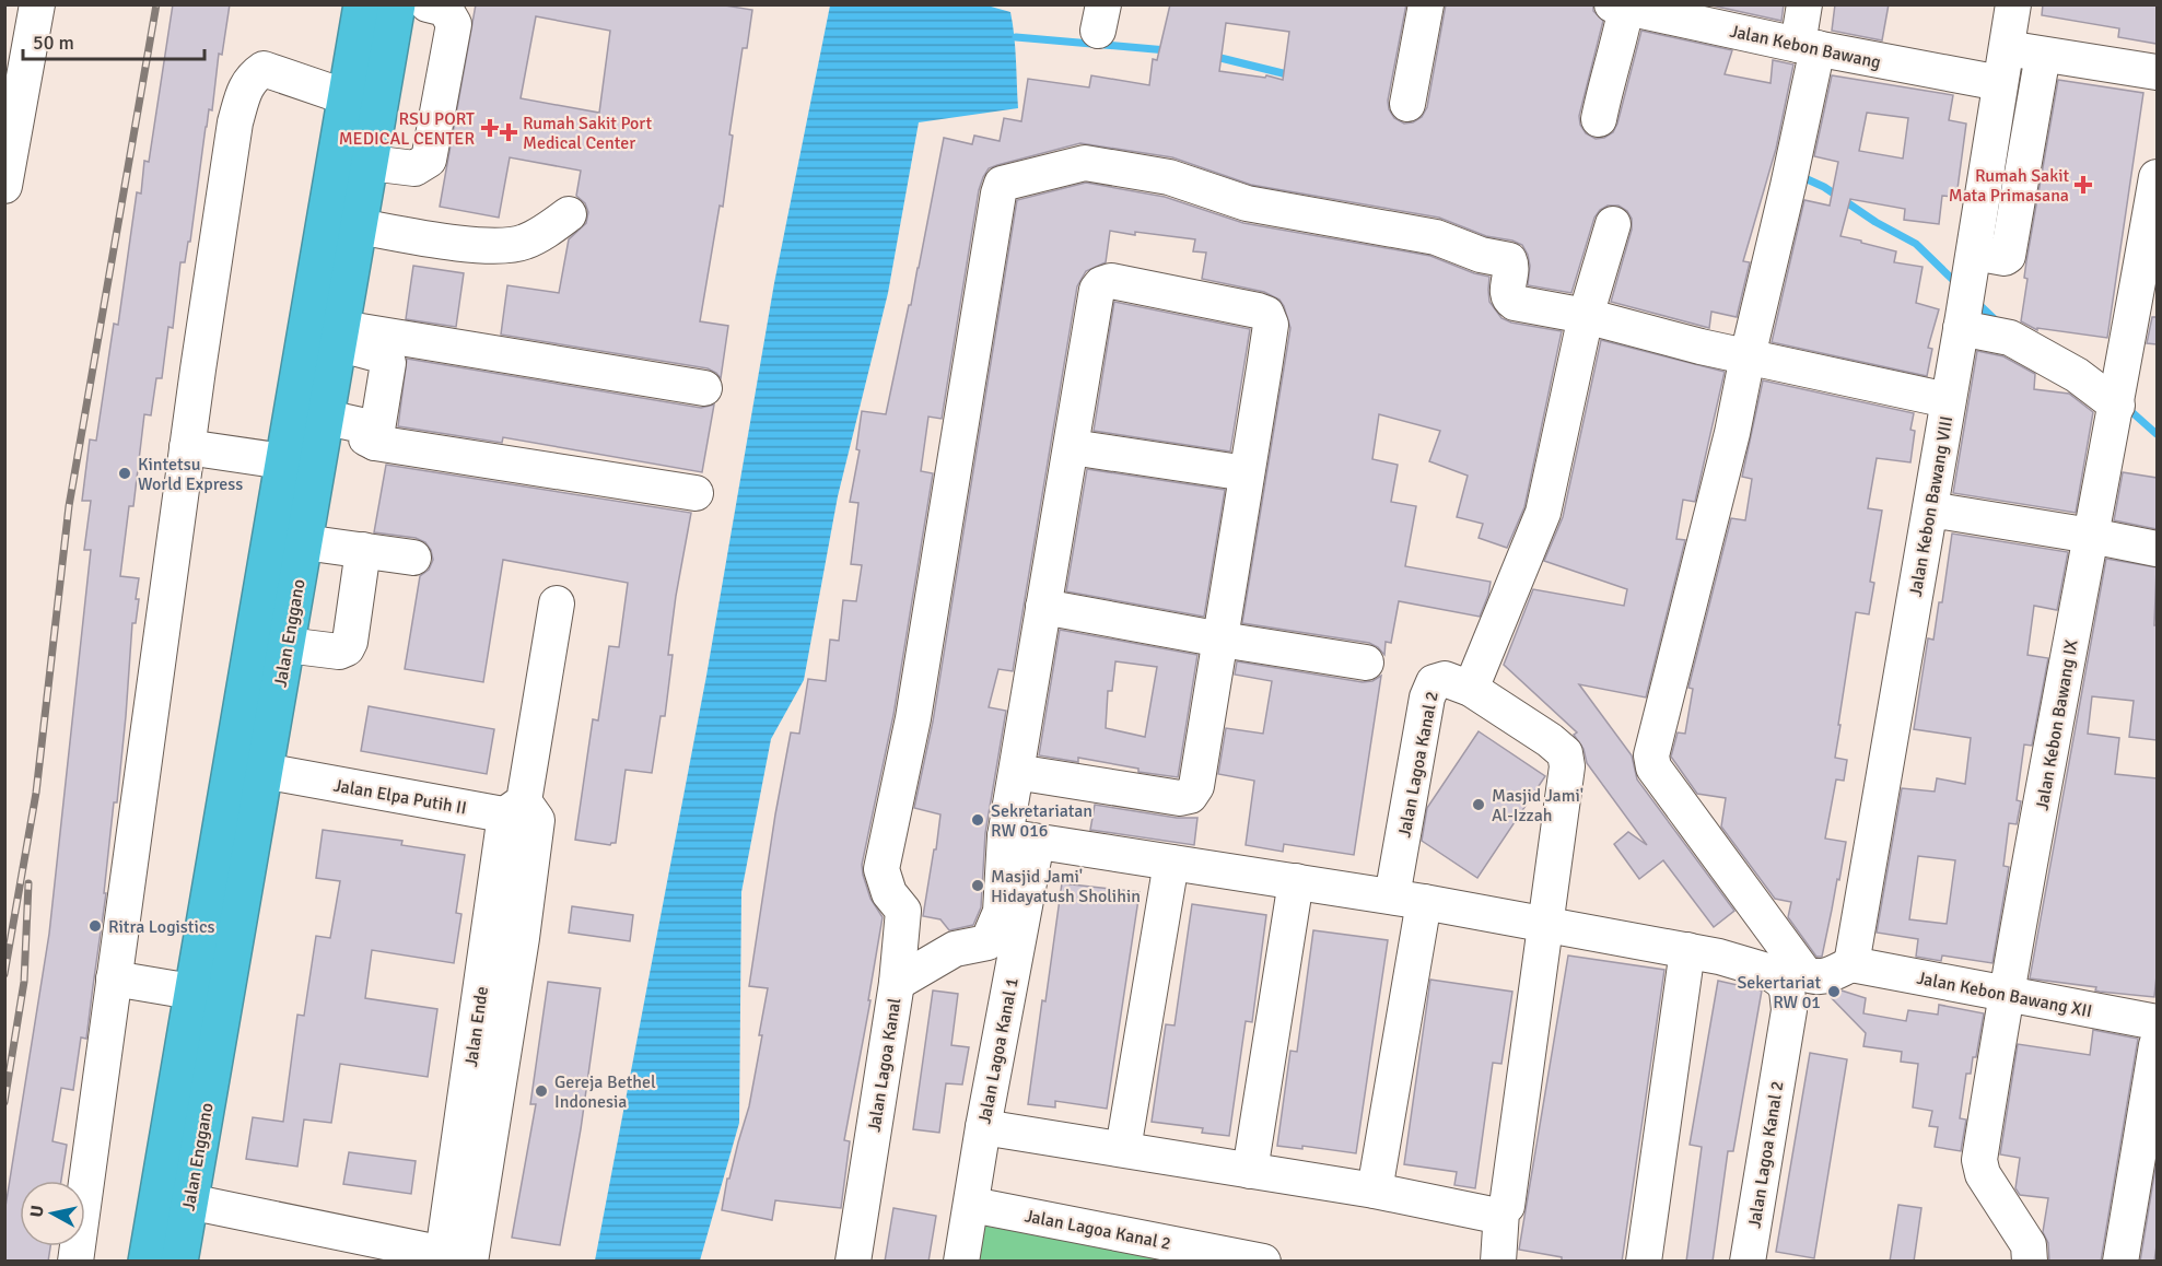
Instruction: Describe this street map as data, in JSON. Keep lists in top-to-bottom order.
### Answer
{
  "streets": {
    "highway": ["Jalan Enggano"],
    "street": [
      "Jalan Kebon Bawang",
      "Jalan Kebon Bawang VIII",
      "Jalan Kebon Bawang IX",
      "Jalan Lagoa Kanal 2",
      "Jalan Elpa Putih II",
      "Jalan Kebon Bawang XII",
      "Jalan Ende",
      "Jalan Lagoa Kanal 1",
      "Jalan Lagoa Kanal"
    ]
  },
  "crossings": [
    ["Jalan Kebon Bawang", "Jalan Kebon Bawang VIII"],
    ["Jalan Kebon Bawang VIII", "Jalan Kebon Bawang XII"],
    ["Jalan Enggano", "Jalan Elpa Putih II"],
    ["Jalan Kebon Bawang IX", "Jalan Kebon Bawang XII"],
    ["Jalan Lagoa Kanal 2", "Jalan Lagoa Kanal 1"],
    ["Jalan Lagoa Kanal 2", "Jalan Lagoa Kanal"],
    ["Jalan Elpa Putih II", "Jalan Ende"],
    ["Jalan Lagoa Kanal 1", "Jalan Lagoa Kanal"]
  ],
  "places": {
    "health": ["RSU PORT MEDICAL CENTER", "Rumah Sakit Port Medical Center", "Rumah Sakit Mata Primasana"],
    "other": [
      "Kintetsu World Express",
      "Masjid Jami' Al-Izzah",
      "Sekretariatan RW 016",
      "Masjid Jami' Hidayatush Sholihin",
      "Ritra Logistics",
      "Sekertariat RW 01",
      "Gereja Bethel Indonesia"
    ]
  },
  "scale_bar": "50 m",
  "north": "left"
}
